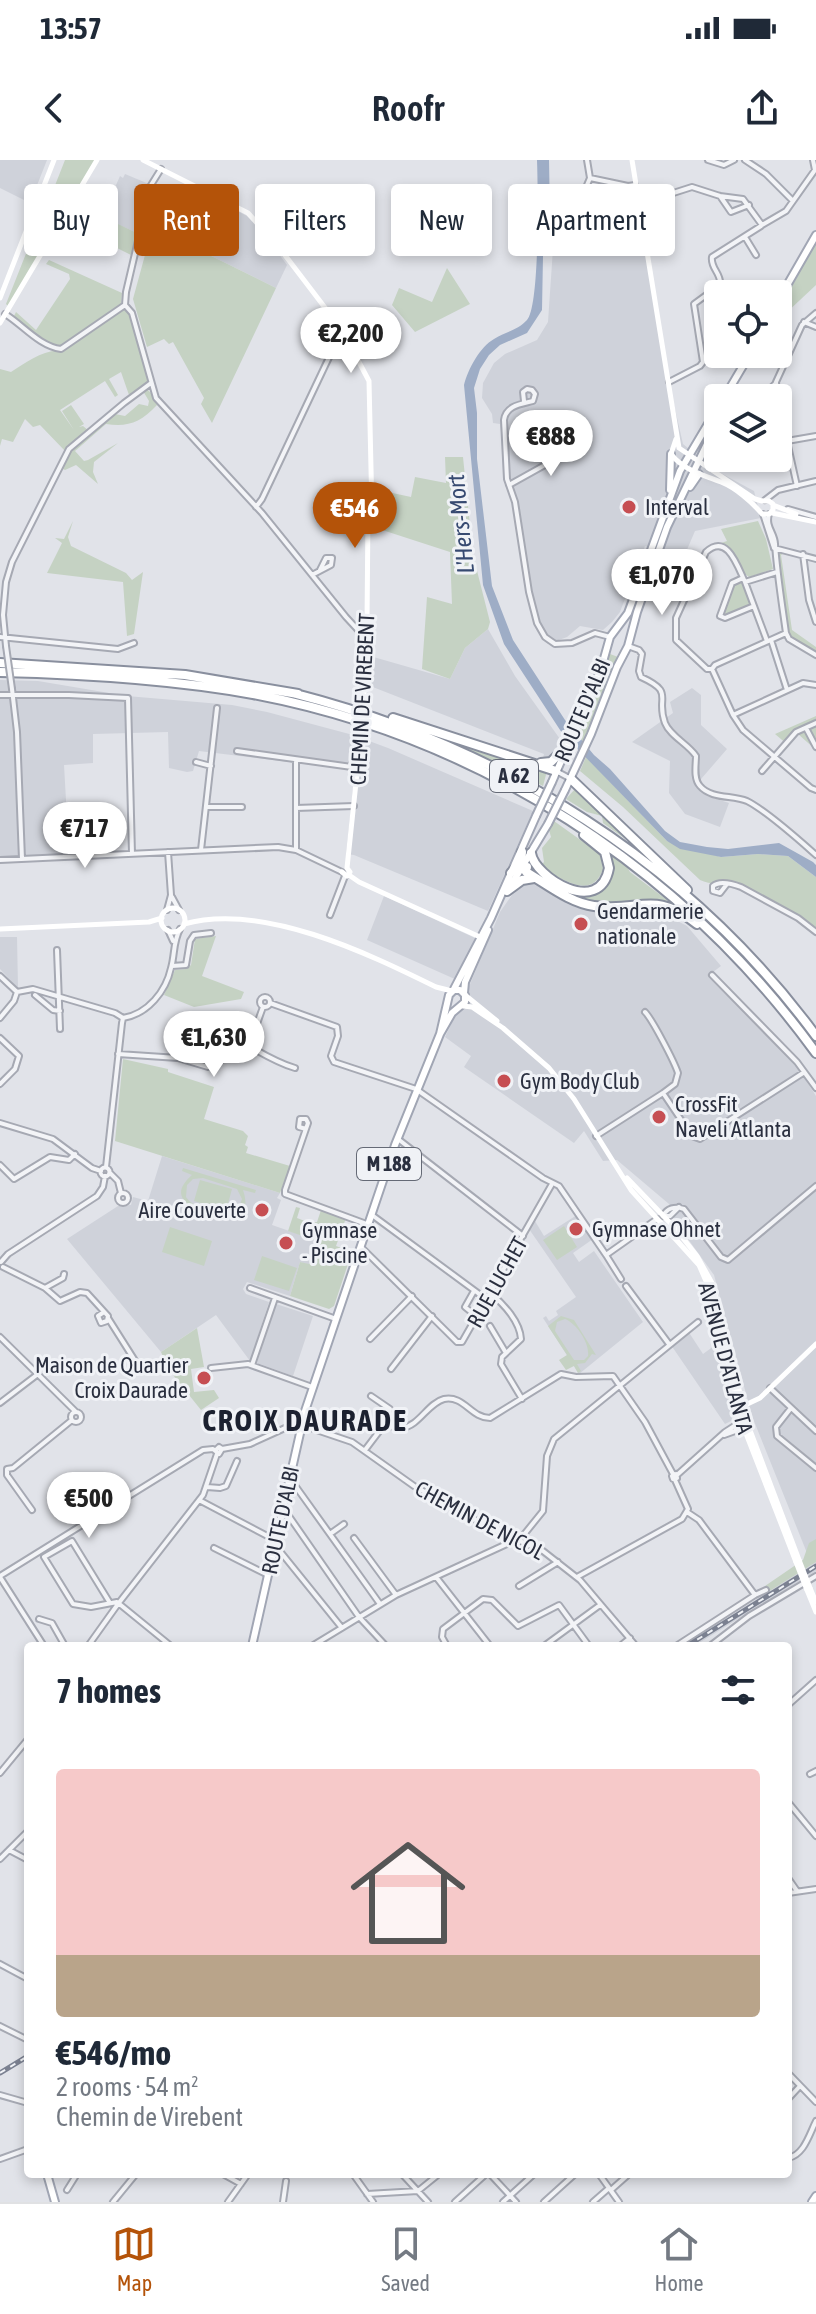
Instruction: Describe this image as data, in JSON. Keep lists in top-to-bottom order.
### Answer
{
  "streets": {
    "highway": ["A 62"],
    "main road": [
      "CHEMIN DE VIREBENT",
      "ROUTE D'ALBI",
      "M 188",
      "AVENUE D'ATLANTA"
    ],
    "street": ["RUE LUCHET", "CHEMIN DE NICOL"]
  },
  "crossings": [
    ["ROUTE D'ALBI", "RUE LUCHET"],
    ["ROUTE D'ALBI", "AVENUE D'ATLANTA"],
    ["ROUTE D'ALBI", "CHEMIN DE NICOL"]
  ],
  "districts": ["CROIX DAURADE"],
  "water": ["L'Hers-Mort"],
  "places": [
    "Interval",
    "Gendarmerie nationale",
    "Gym Body Club",
    "CrossFit Naveli Atlanta",
    "Aire Couverte",
    "Gymnase Ohnet",
    "Gymnase - Piscine",
    "Maison de Quartier Croix Daurade"
  ],
  "page": {
    "status": "13:57",
    "header": "Roofr",
    "chip": [
      "Buy",
      "Rent",
      "Filters",
      "New",
      "Apartment"
    ],
    "price": [
      "€2,200",
      "€888",
      "€546",
      "€1,070",
      "€717",
      "€1,630",
      "€500"
    ],
    "heading": "7 homes",
    "list": [
      {
        "name": "€546/mo",
        "note": "2 rooms · 54 m² · Chemin de Virebent"
      }
    ],
    "tabs": ["Map", "Saved", "Home"]
  }
}
